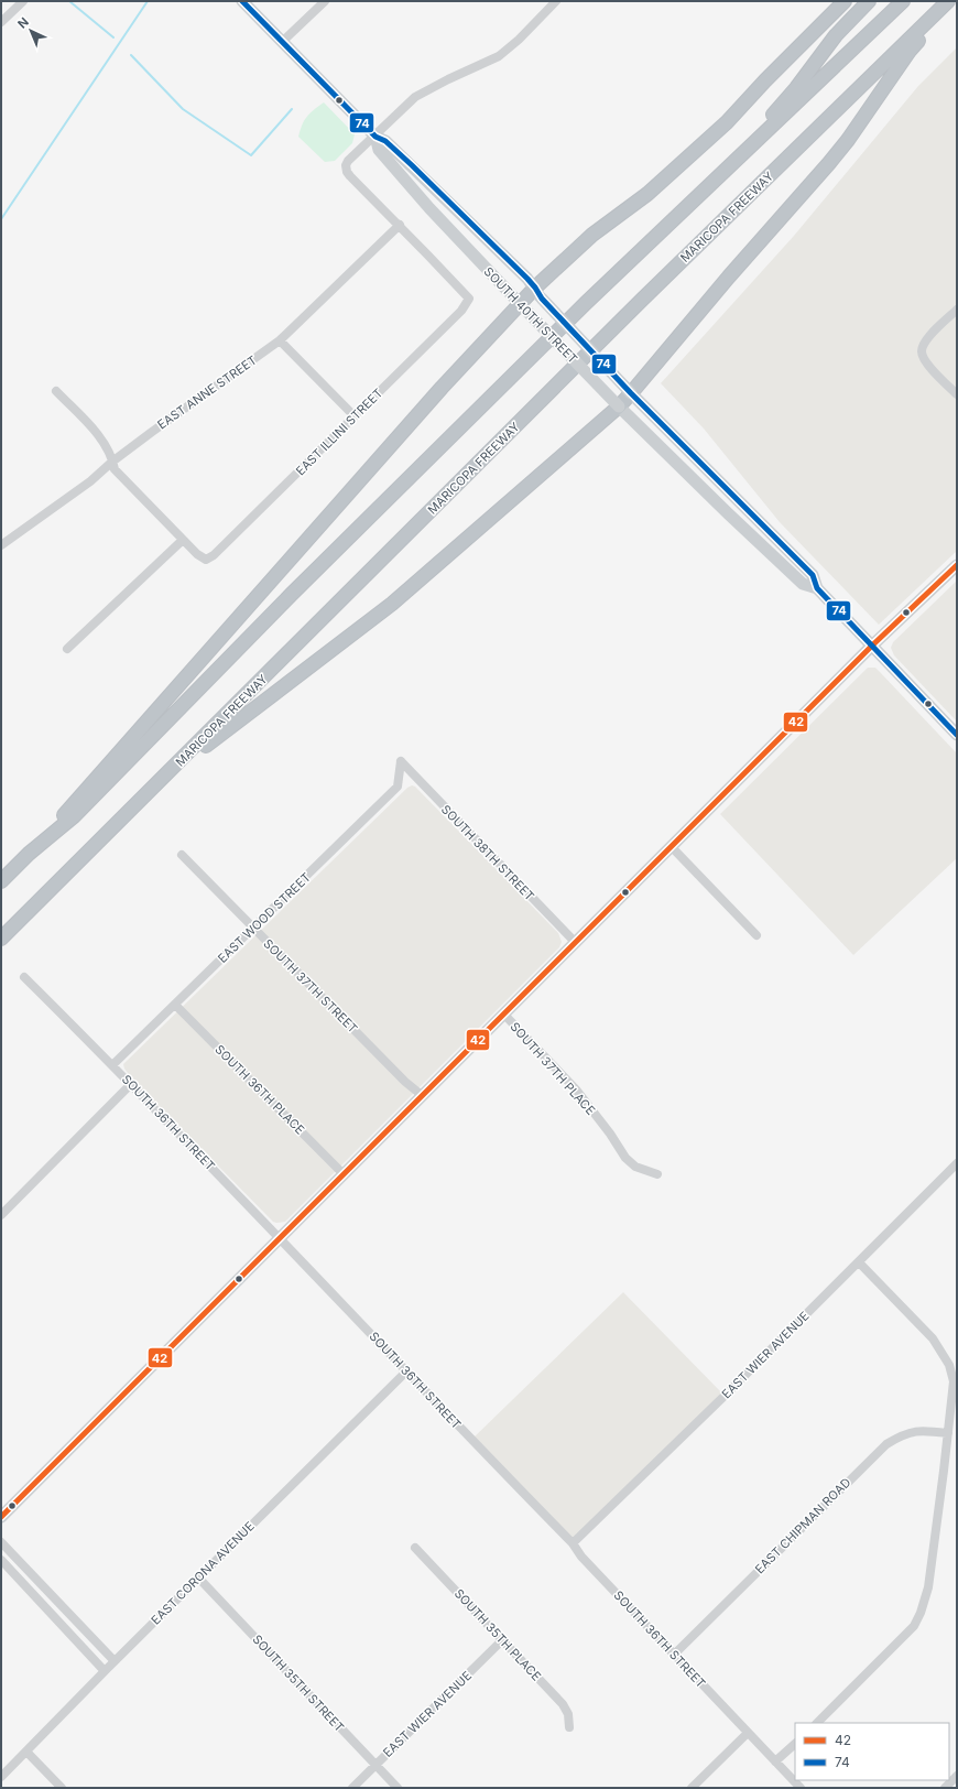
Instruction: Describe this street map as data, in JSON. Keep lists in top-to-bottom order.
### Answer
{
  "streets": {
    "highway": ["MARICOPA FREEWAY"],
    "main road": ["SOUTH 40TH STREET"],
    "street": [
      "EAST ANNE STREET",
      "EAST ILLINI STREET",
      "SOUTH 38TH STREET",
      "EAST WOOD STREET",
      "SOUTH 37TH STREET",
      "SOUTH 37TH PLACE",
      "SOUTH 36TH PLACE",
      "SOUTH 36TH STREET",
      "EAST WIER AVENUE",
      "EAST CHIPMAN ROAD",
      "EAST CORONA AVENUE",
      "SOUTH 35TH PLACE",
      "SOUTH 35TH STREET"
    ]
  },
  "crossings": [
    ["EAST ANNE STREET", "EAST ILLINI STREET"],
    ["SOUTH 38TH STREET", "EAST WOOD STREET"],
    ["EAST WOOD STREET", "SOUTH 37TH STREET"],
    ["EAST WOOD STREET", "SOUTH 36TH PLACE"],
    ["EAST WOOD STREET", "SOUTH 36TH STREET"],
    ["SOUTH 36TH STREET", "EAST WIER AVENUE"],
    ["SOUTH 36TH STREET", "EAST CHIPMAN ROAD"],
    ["SOUTH 36TH STREET", "EAST CORONA AVENUE"],
    ["EAST WIER AVENUE", "SOUTH 35TH PLACE"],
    ["EAST WIER AVENUE", "SOUTH 35TH STREET"],
    ["EAST CORONA AVENUE", "SOUTH 35TH STREET"]
  ],
  "lines": ["transit line 74", "transit line 42"],
  "legend": ["42", "74"],
  "north": "top left"
}
